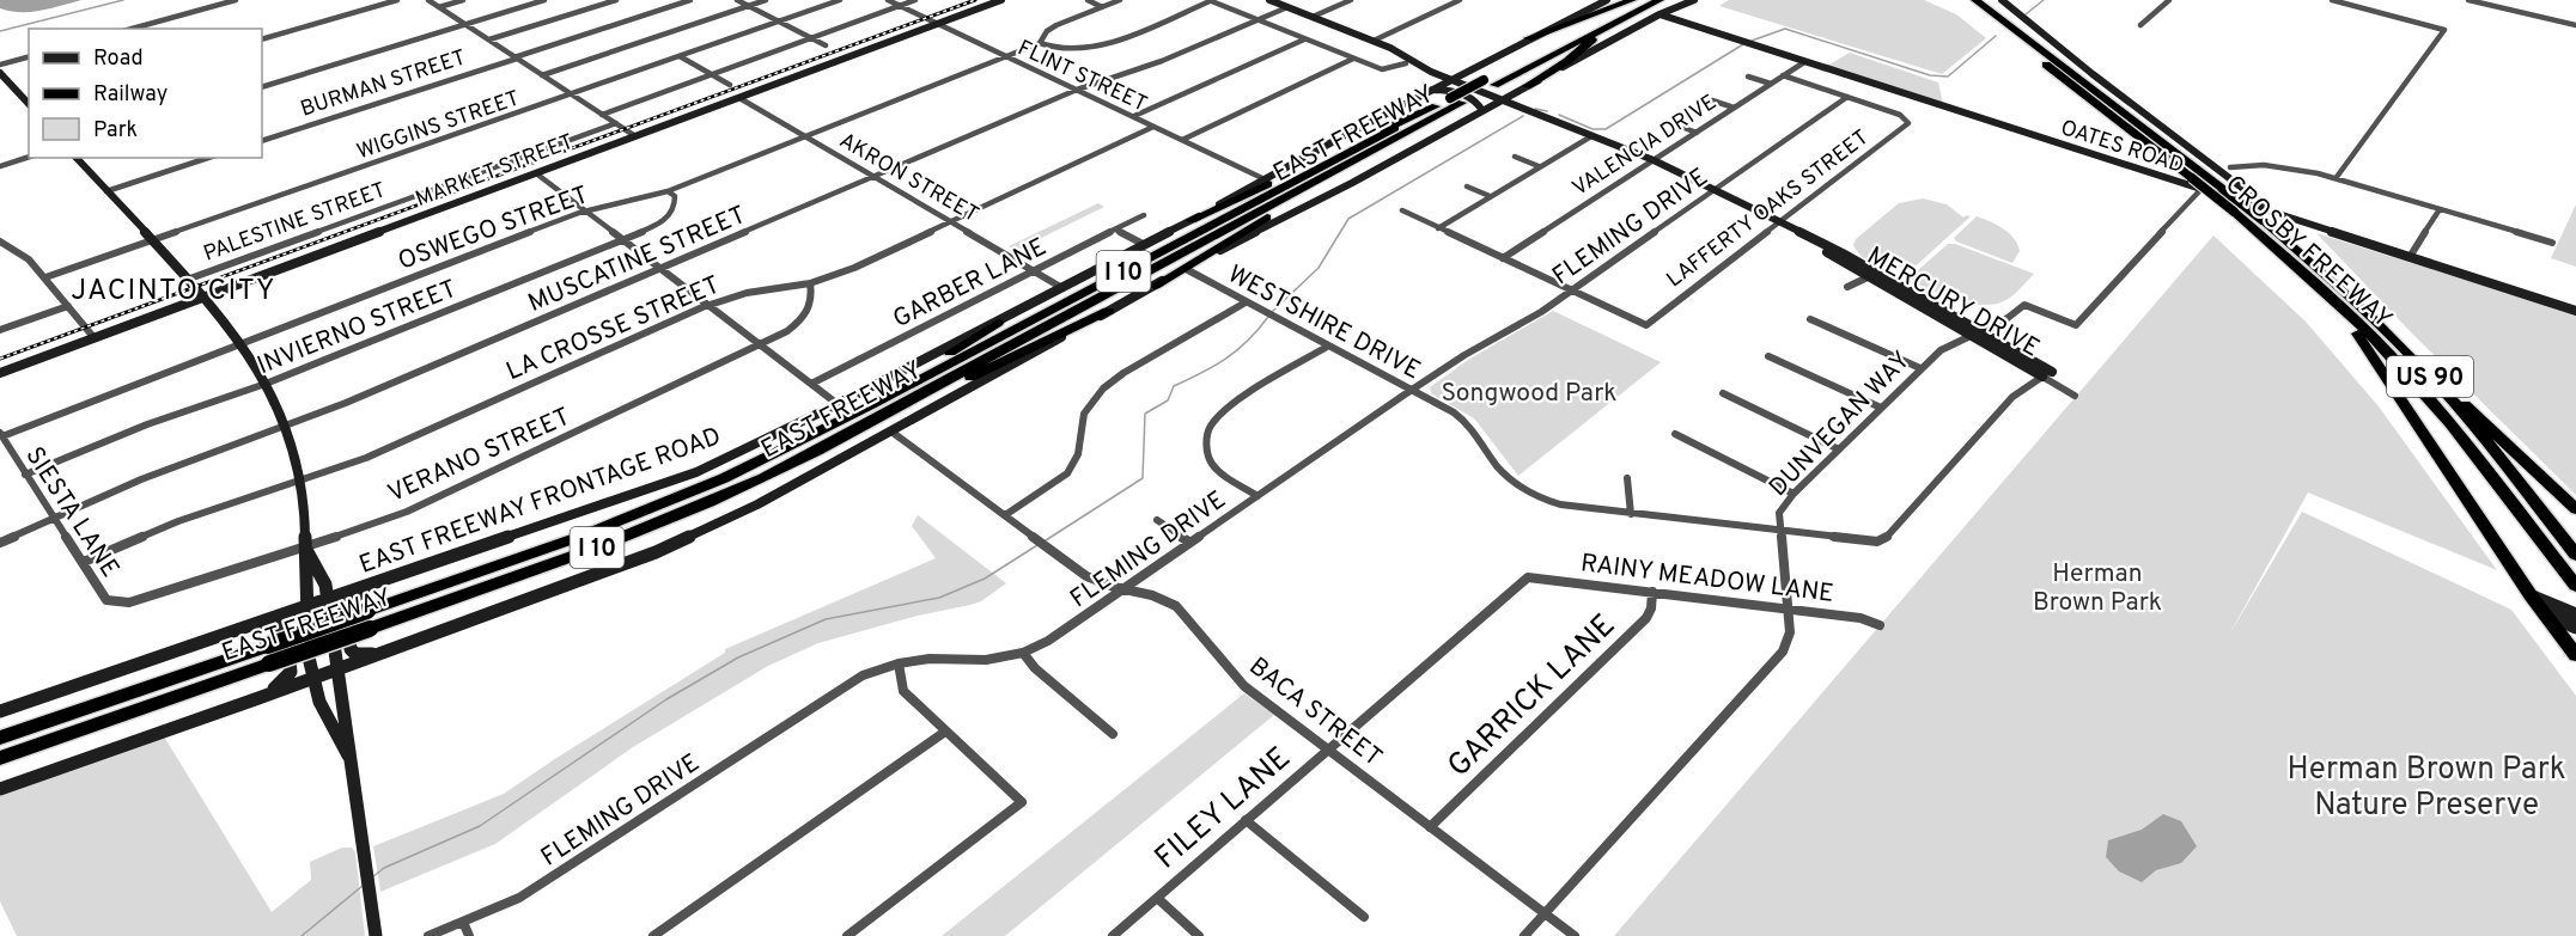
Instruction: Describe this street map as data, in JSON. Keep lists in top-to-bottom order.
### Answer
{
  "streets": {
    "highway": [
      "EAST FREEWAY",
      "CROSBY FREEWAY",
      "I 10",
      "US 90"
    ],
    "main road": [
      "OATES ROAD",
      "MARKET STREET",
      "MERCURY DRIVE",
      "EAST FREEWAY FRONTAGE ROAD"
    ],
    "street": [
      "FLINT STREET",
      "BURMAN STREET",
      "WIGGINS STREET",
      "VALENCIA DRIVE",
      "AKRON STREET",
      "LAFFERTY OAKS STREET",
      "PALESTINE STREET",
      "FLEMING DRIVE",
      "OSWEGO STREET",
      "MUSCATINE STREET",
      "GARBER LANE",
      "WESTSHIRE DRIVE",
      "INVIERNO STREET",
      "LA CROSSE STREET",
      "DUNVEGAN WAY",
      "VERANO STREET",
      "SIESTA LANE",
      "RAINY MEADOW LANE",
      "GARRICK LANE",
      "BACA STREET",
      "FILEY LANE"
    ]
  },
  "crossings": [
    ["FLINT STREET", "MARKET STREET"],
    ["FLINT STREET", "OSWEGO STREET"],
    ["FLINT STREET", "MUSCATINE STREET"],
    ["FLINT STREET", "LA CROSSE STREET"],
    ["FLINT STREET", "EAST FREEWAY FRONTAGE ROAD"],
    ["VALENCIA DRIVE", "OATES ROAD"],
    ["VALENCIA DRIVE", "MERCURY DRIVE"],
    ["OATES ROAD", "DUNVEGAN WAY"],
    ["MARKET STREET", "AKRON STREET"],
    ["AKRON STREET", "OSWEGO STREET"],
    ["AKRON STREET", "MUSCATINE STREET"],
    ["AKRON STREET", "GARBER LANE"],
    ["AKRON STREET", "LA CROSSE STREET"],
    ["AKRON STREET", "EAST FREEWAY FRONTAGE ROAD"],
    ["LAFFERTY OAKS STREET", "FLEMING DRIVE"],
    ["LAFFERTY OAKS STREET", "MERCURY DRIVE"],
    ["FLEMING DRIVE", "MERCURY DRIVE"],
    ["FLEMING DRIVE", "WESTSHIRE DRIVE"],
    ["FLEMING DRIVE", "BACA STREET"],
    ["OSWEGO STREET", "INVIERNO STREET"],
    ["OSWEGO STREET", "SIESTA LANE"],
    ["MUSCATINE STREET", "MERCURY DRIVE"],
    ["MUSCATINE STREET", "SIESTA LANE"],
    ["MERCURY DRIVE", "DUNVEGAN WAY"],
    ["MERCURY DRIVE", "EAST FREEWAY FRONTAGE ROAD"],
    ["WESTSHIRE DRIVE", "DUNVEGAN WAY"],
    ["INVIERNO STREET", "SIESTA LANE"],
    ["LA CROSSE STREET", "VERANO STREET"],
    ["LA CROSSE STREET", "SIESTA LANE"],
    ["DUNVEGAN WAY", "RAINY MEADOW LANE"],
    ["DUNVEGAN WAY", "BACA STREET"],
    ["VERANO STREET", "SIESTA LANE"],
    ["RAINY MEADOW LANE", "GARRICK LANE"],
    ["RAINY MEADOW LANE", "FILEY LANE"],
    ["GARRICK LANE", "BACA STREET"],
    ["BACA STREET", "FILEY LANE"]
  ],
  "districts": ["JACINTO CITY"],
  "parks": ["Songwood Park", "Herman Brown Park", "Herman Brown Park Nature Preserve"],
  "legend": ["Road", "Railway", "Park"]
}
